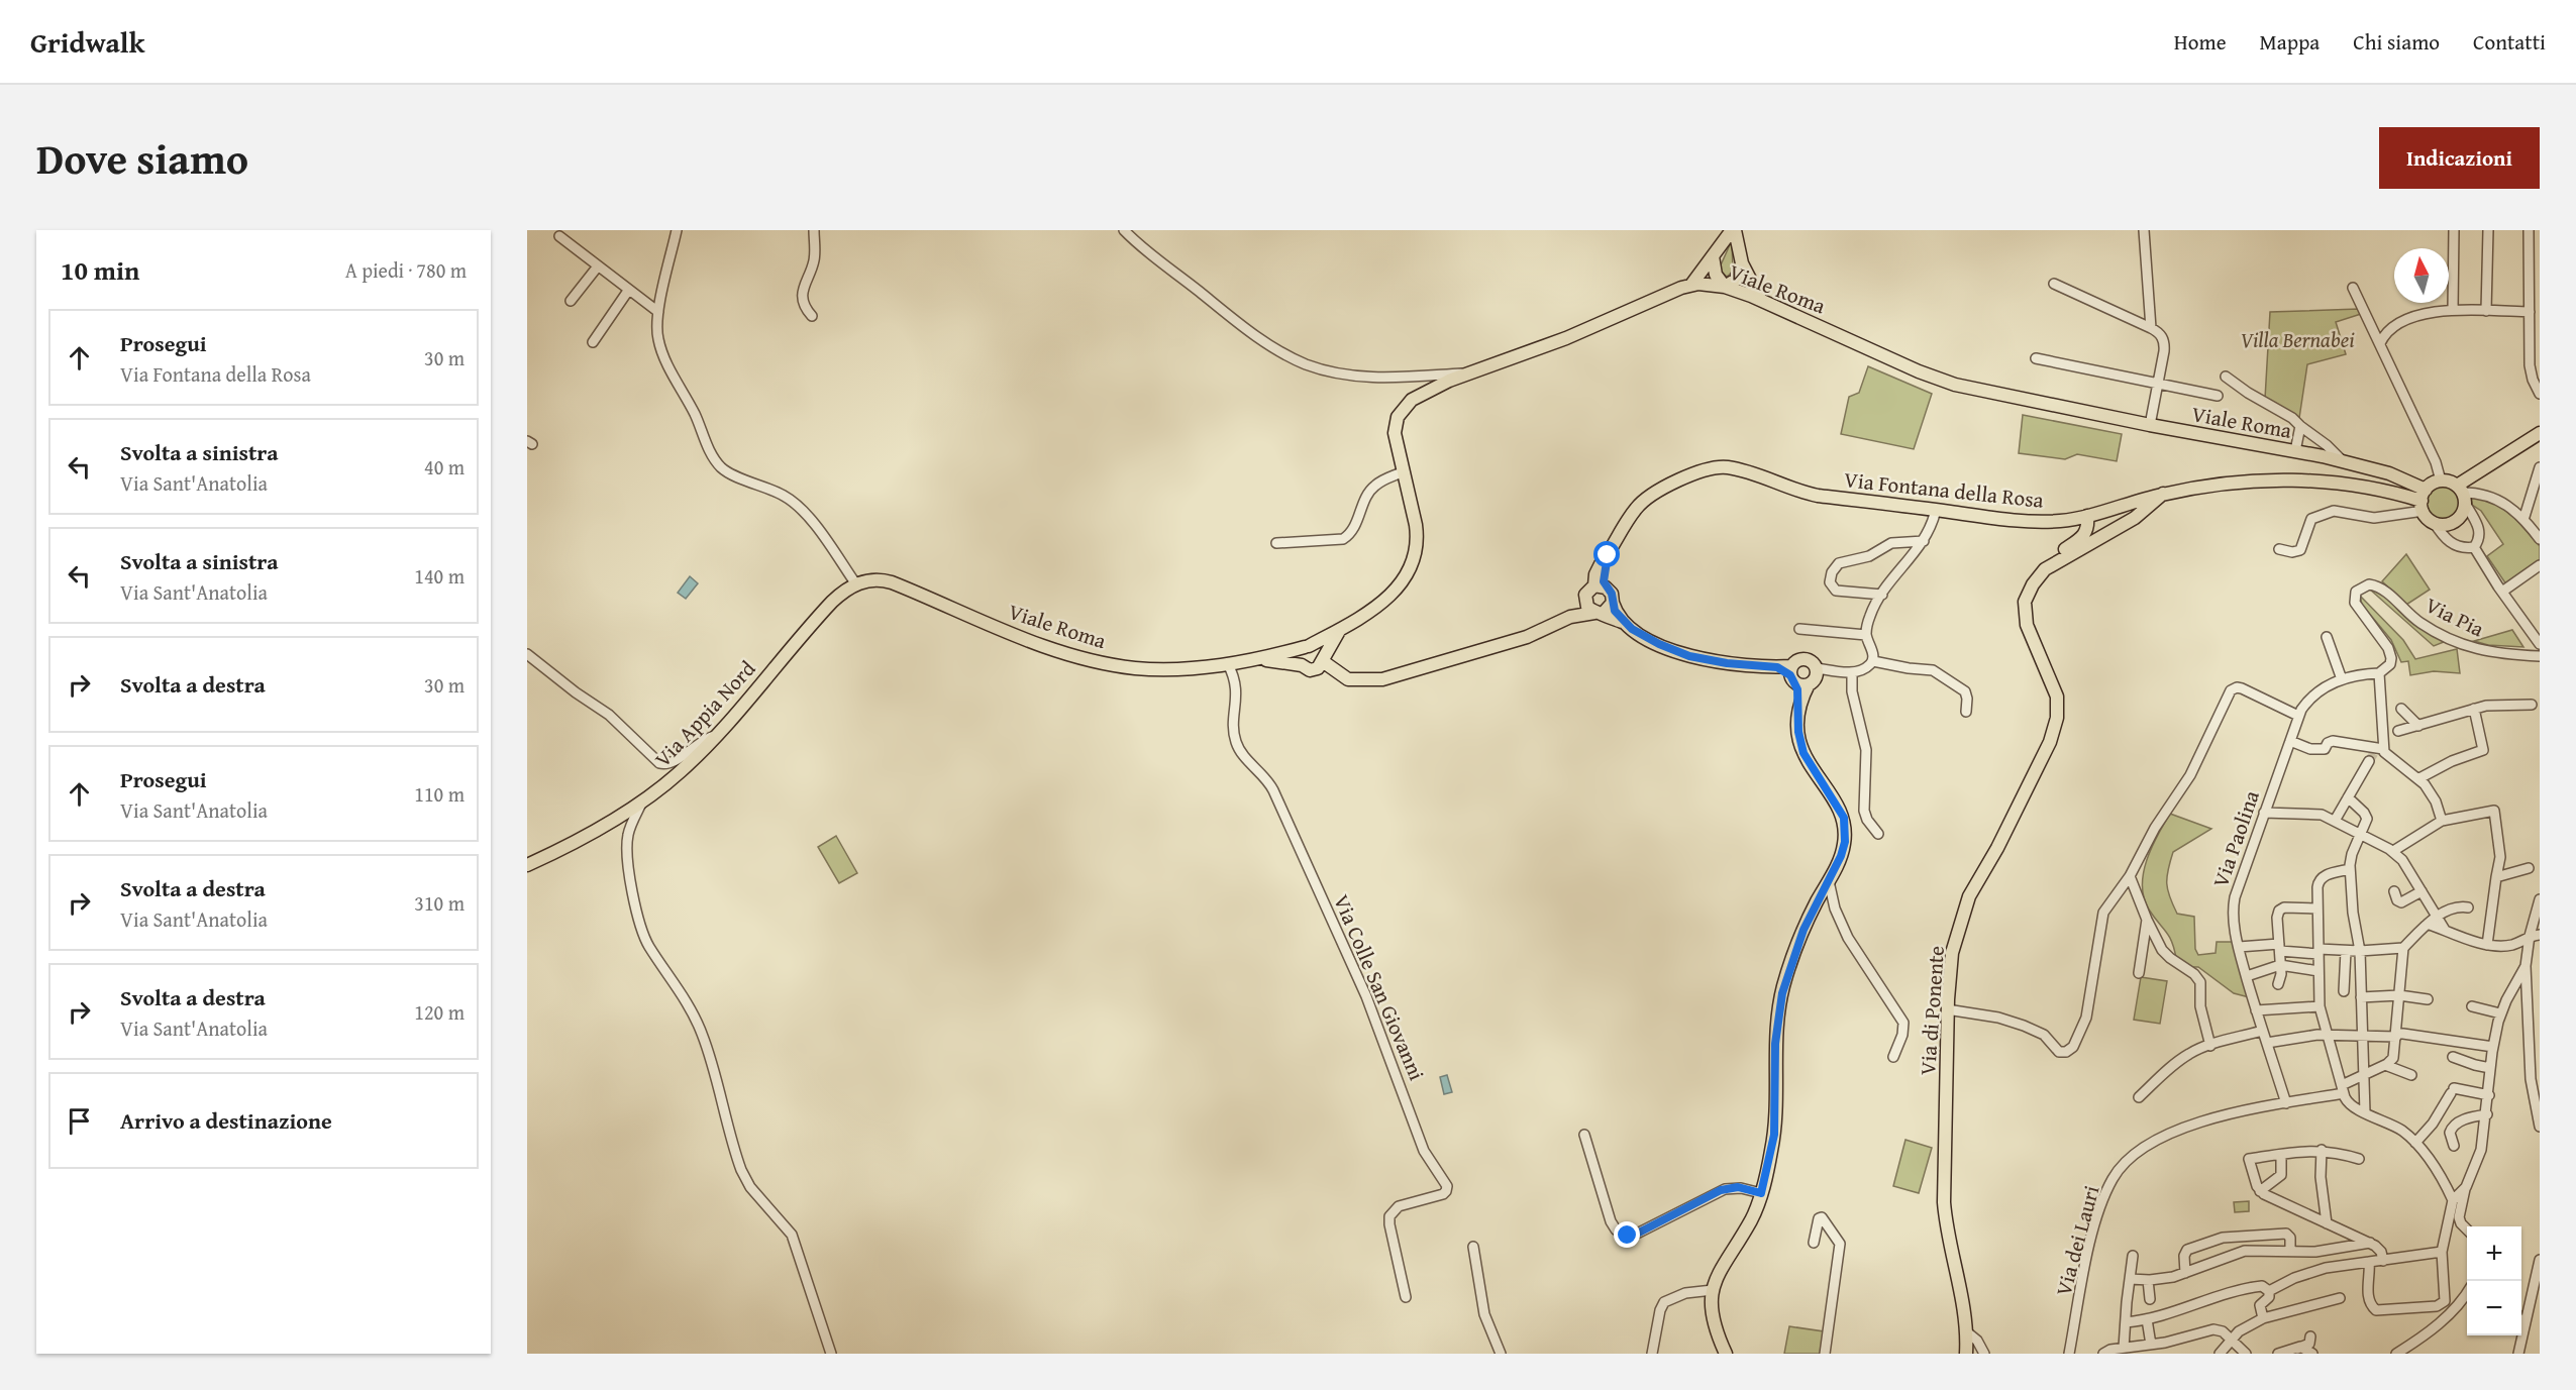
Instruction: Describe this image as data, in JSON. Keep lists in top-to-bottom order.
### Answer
{
  "streets": {
    "main road": [
      "Viale Roma",
      "Via Fontana della Rosa",
      "Via Appia Nord",
      "Via di Ponente"
    ],
    "street": [
      "Via Pia",
      "Via Paolina",
      "Via Colle San Giovanni",
      "Via dei Lauri"
    ]
  },
  "crossings": [
    ["Viale Roma", "Via Fontana della Rosa"],
    ["Viale Roma", "Via Appia Nord"],
    ["Viale Roma", "Via Colle San Giovanni"],
    ["Via Fontana della Rosa", "Via di Ponente"],
    ["Via Pia", "Via Paolina"],
    ["Via Paolina", "Via dei Lauri"]
  ],
  "parks": ["Villa Bernabei"],
  "north": "top",
  "page": {
    "header": "Gridwalk",
    "nav": [
      "Home",
      "Mappa",
      "Chi siamo",
      "Contatti"
    ],
    "title": "Dove siamo",
    "buttons": "Indicazioni",
    "heading": ["10 min", "A piedi · 780 m"],
    "list": [
      ["Prosegui", "Via Fontana della Rosa", "30 m"],
      ["Svolta a sinistra", "Via Sant'Anatolia", "40 m"],
      ["Svolta a sinistra", "Via Sant'Anatolia", "140 m"],
      ["Svolta a destra", "30 m"],
      ["Prosegui", "Via Sant'Anatolia", "110 m"],
      ["Svolta a destra", "Via Sant'Anatolia", "310 m"],
      ["Svolta a destra", "Via Sant'Anatolia", "120 m"],
      "Arrivo a destinazione"
    ],
    "map_buttons": ["+", "−"]
  }
}
